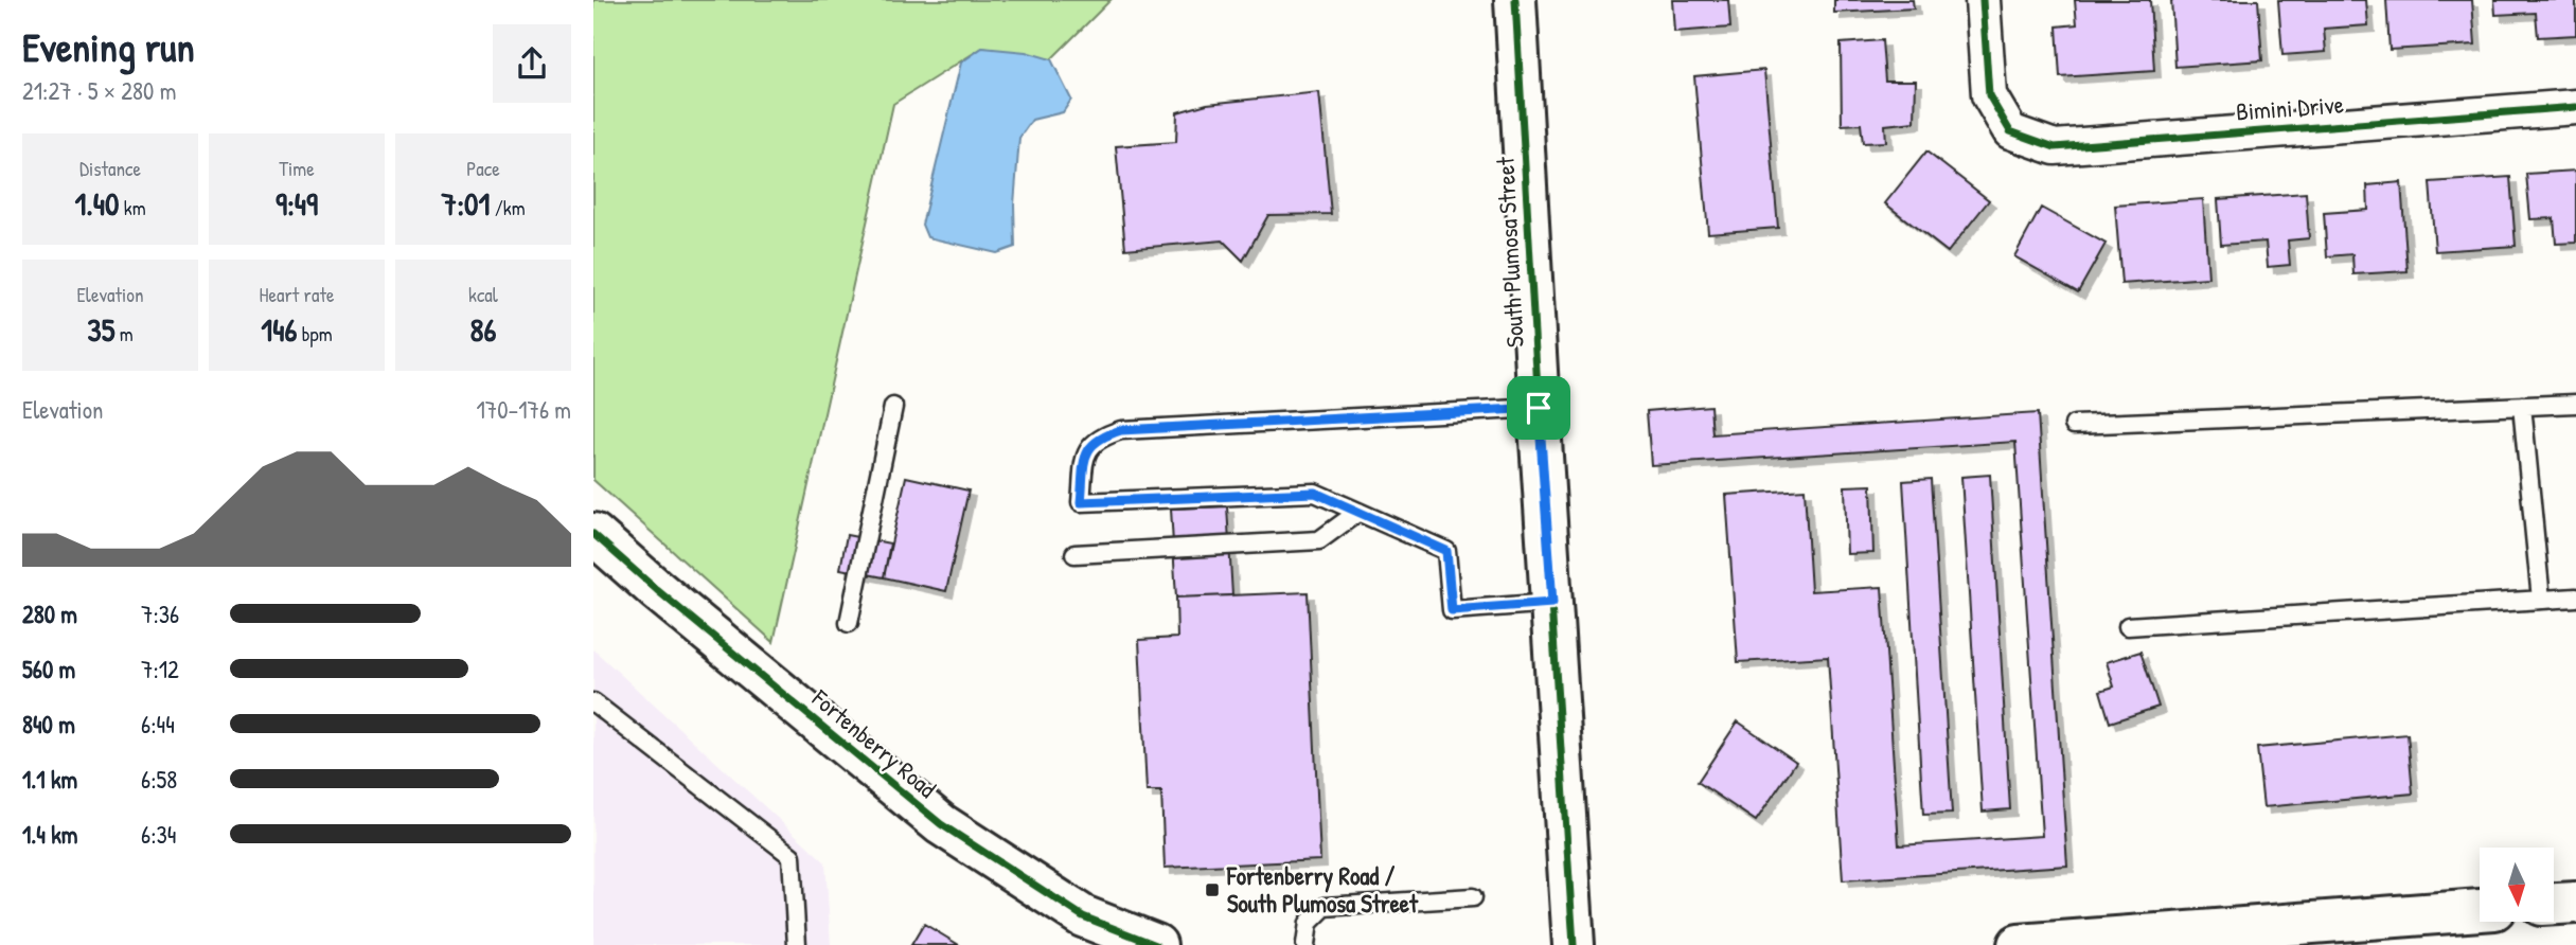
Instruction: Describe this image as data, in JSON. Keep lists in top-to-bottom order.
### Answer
{
  "streets": {
    "street": ["Bimini Drive", "South Plumosa Street", "Fortenberry Road"]
  },
  "places": {
    "transit": ["Fortenberry Road / South Plumosa Street"]
  },
  "north": "bottom",
  "page": {
    "heading": ["Evening run", "21:27 · 5 × 280 m"],
    "stats": [
      ["Distance", "1.40 km"],
      ["Time", "9:49"],
      ["Pace", "7:01 /km"],
      ["Elevation", "35 m"],
      ["Heart rate", "146 bpm"],
      ["kcal", "86"]
    ],
    "chart": ["Elevation", "170–176 m"],
    "list": [
      {
        "name": "280 m",
        "note": "7:36"
      },
      {
        "name": "560 m",
        "note": "7:12"
      },
      {
        "name": "840 m",
        "note": "6:44"
      },
      {
        "name": "1.1 km",
        "note": "6:58"
      },
      {
        "name": "1.4 km",
        "note": "6:34"
      }
    ]
  }
}
